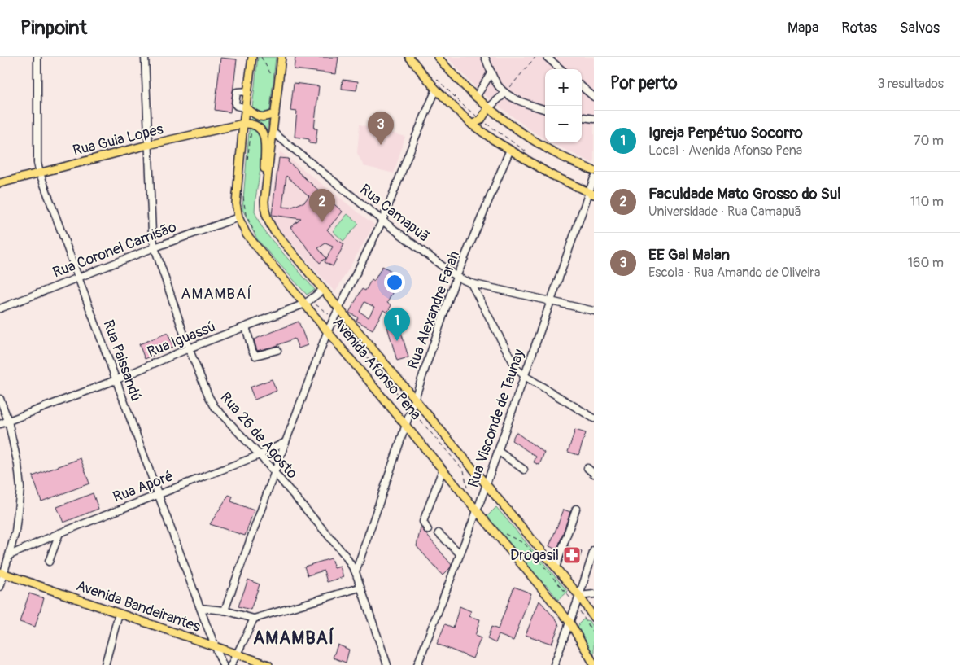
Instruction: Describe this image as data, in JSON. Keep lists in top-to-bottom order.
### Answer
{
  "streets": {
    "main road": ["Rua Guia Lopes", "Avenida Afonso Pena", "Avenida Bandeirantes"],
    "street": [
      "Rua Camapuã",
      "Rua Coronel Camisão",
      "Rua Alexandre Farah",
      "Rua Iguassú",
      "Rua Paissandú",
      "Rua Visconde de Taunay",
      "Rua 26 de Agosto",
      "Rua Aporé"
    ]
  },
  "crossings": [
    ["Rua Guia Lopes", "Rua Paissandú"],
    ["Rua Guia Lopes", "Avenida Afonso Pena"],
    ["Rua Guia Lopes", "Rua 26 de Agosto"],
    ["Rua Camapuã", "Rua Alexandre Farah"],
    ["Rua Camapuã", "Avenida Afonso Pena"],
    ["Rua Camapuã", "Rua Visconde de Taunay"],
    ["Rua Coronel Camisão", "Rua Paissandú"],
    ["Rua Coronel Camisão", "Avenida Afonso Pena"],
    ["Rua Coronel Camisão", "Rua 26 de Agosto"],
    ["Rua Alexandre Farah", "Avenida Afonso Pena"],
    ["Rua Alexandre Farah", "Rua 26 de Agosto"],
    ["Rua Iguassú", "Rua Paissandú"],
    ["Rua Iguassú", "Avenida Afonso Pena"],
    ["Rua Iguassú", "Rua 26 de Agosto"],
    ["Rua Paissandú", "Rua Aporé"],
    ["Rua Paissandú", "Avenida Bandeirantes"],
    ["Avenida Afonso Pena", "Rua Visconde de Taunay"],
    ["Rua 26 de Agosto", "Rua Aporé"]
  ],
  "districts": ["AMAMBAÍ", "AMAMBAÍ"],
  "places": {
    "pharmacy": ["Drogasil"]
  },
  "page": {
    "header": "Pinpoint",
    "nav": ["Mapa", "Rotas", "Salvos"],
    "heading": ["Por perto", "3 resultados"],
    "map_buttons": ["+", "−"],
    "list": [
      {
        "mark": "1",
        "name": "Igreja Perpétuo Socorro",
        "note": "Local · Avenida Afonso Pena",
        "value": "70 m"
      },
      {
        "mark": "2",
        "name": "Faculdade Mato Grosso do Sul",
        "note": "Universidade · Rua Camapuã",
        "value": "110 m"
      },
      {
        "mark": "3",
        "name": "EE Gal Malan",
        "note": "Escola · Rua Amando de Oliveira",
        "value": "160 m"
      }
    ],
    "pins": ["3", "2", "1"]
  }
}
